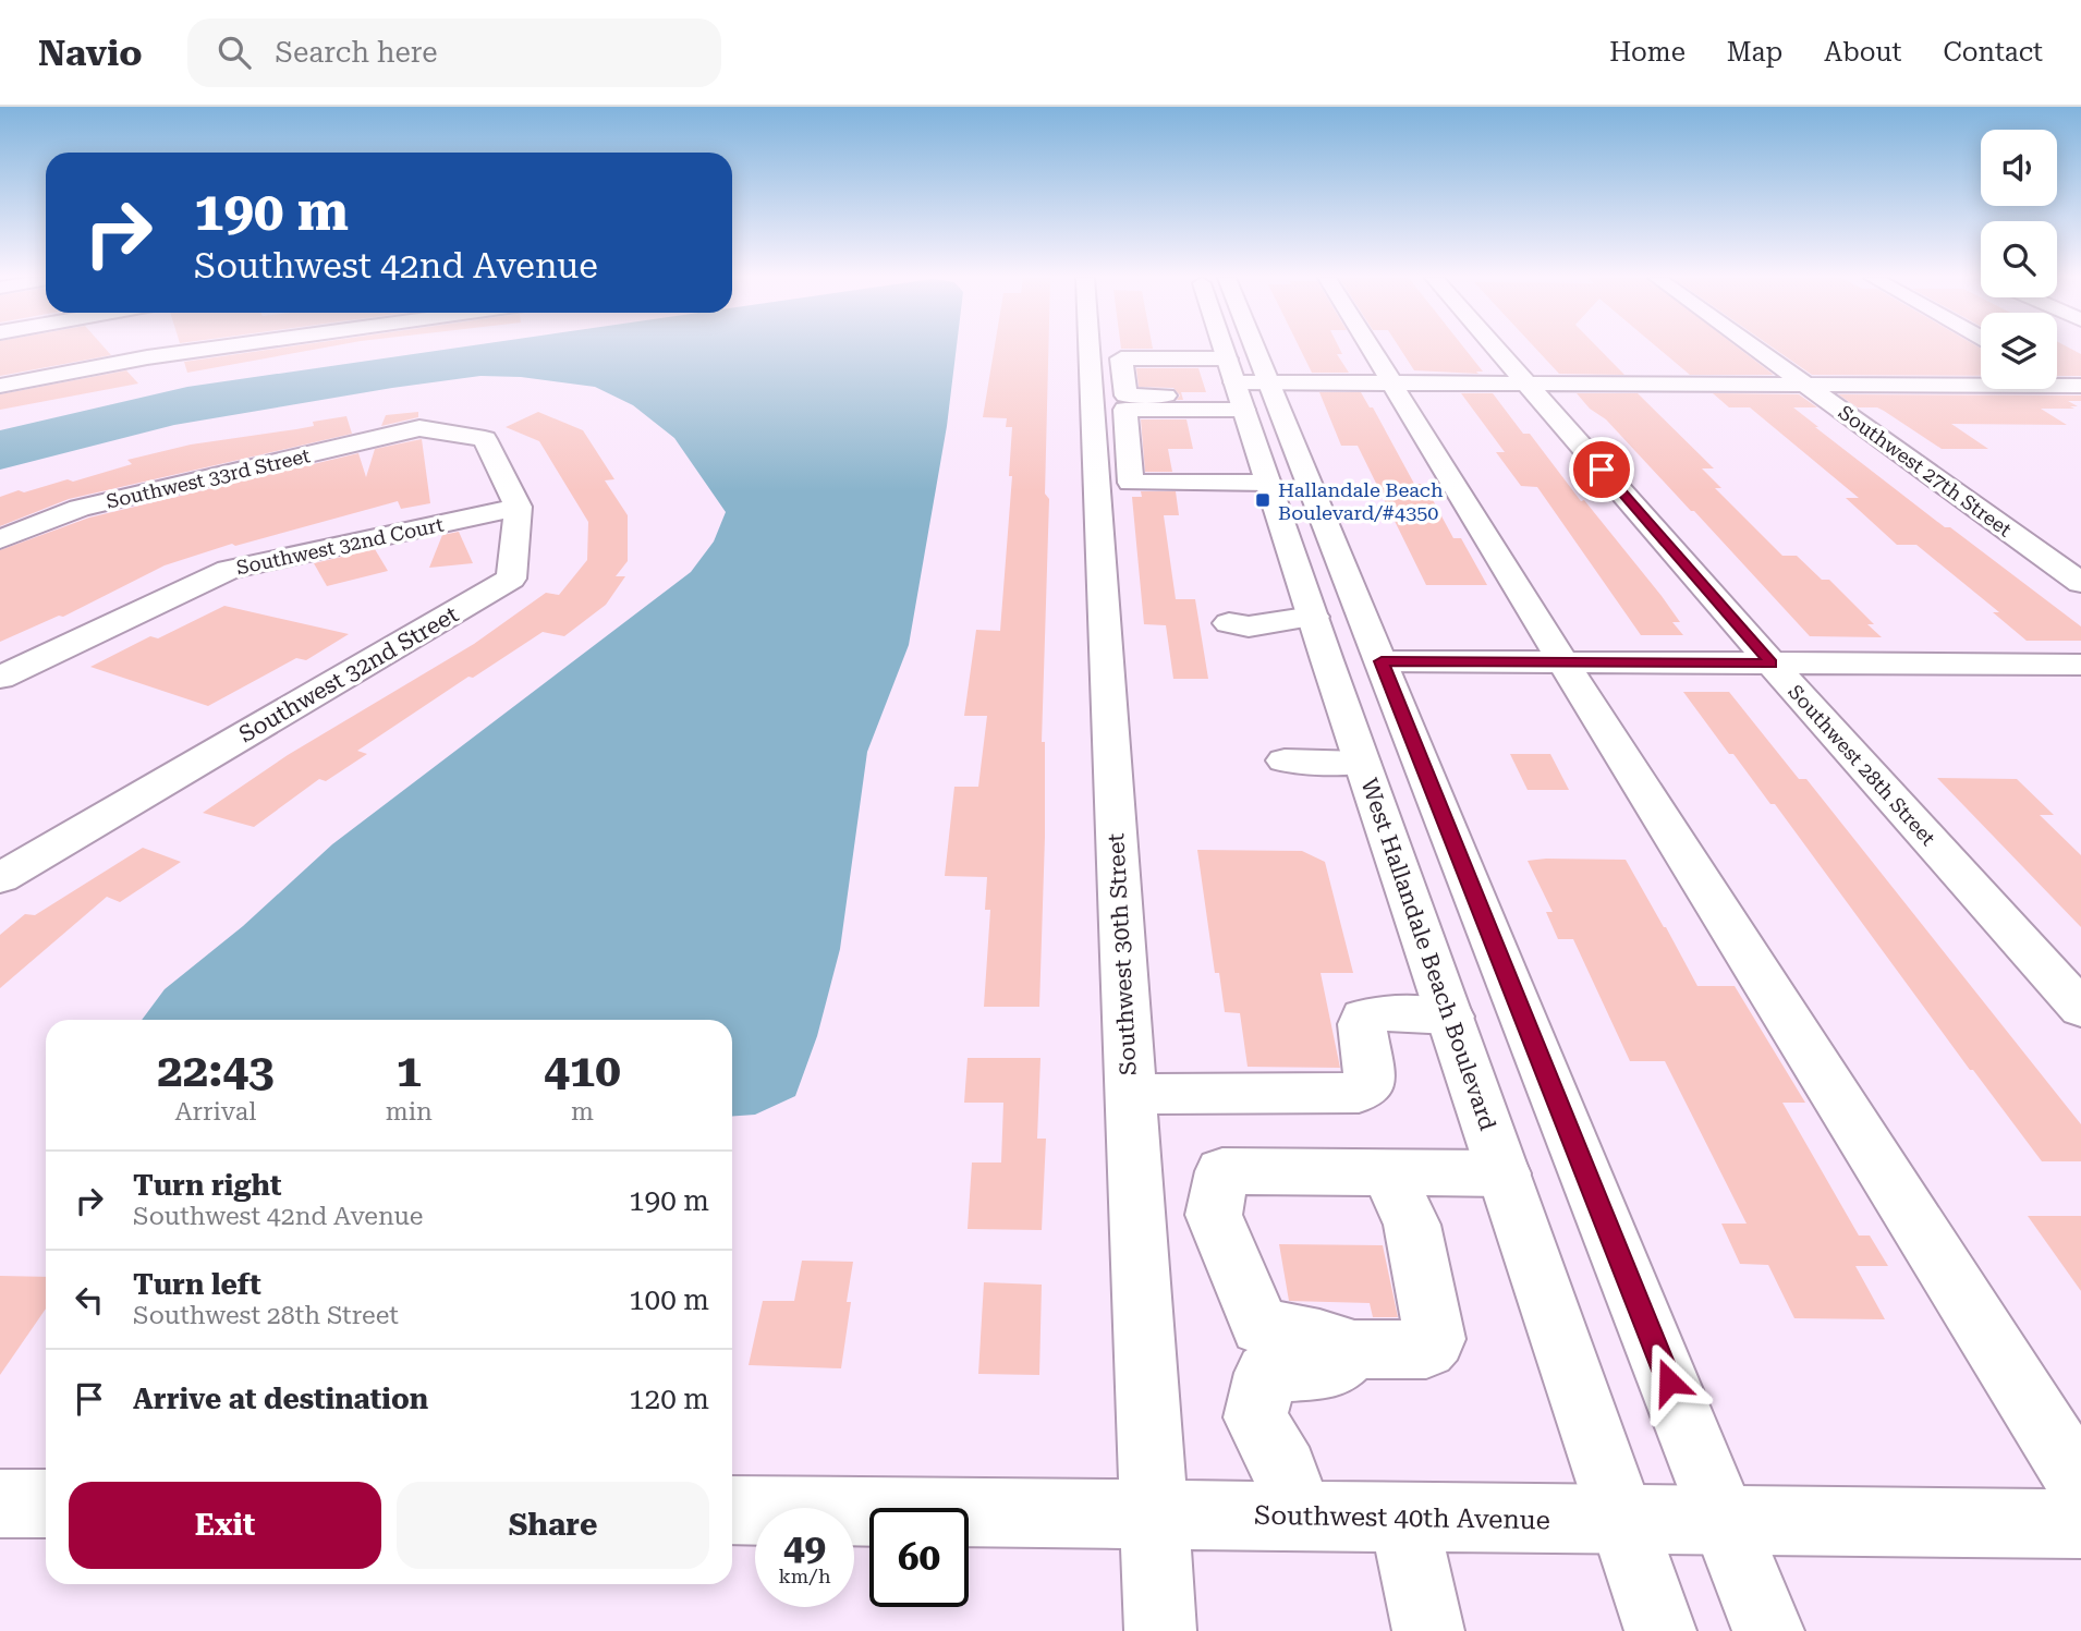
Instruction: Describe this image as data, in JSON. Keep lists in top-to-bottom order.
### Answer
{
  "streets": {
    "street": [
      "Southwest 27th Street",
      "Southwest 33rd Street",
      "Southwest 32nd Court",
      "Southwest 32nd Street",
      "Southwest 28th Street",
      "Southwest 30th Street",
      "West Hallandale Beach Boulevard",
      "Southwest 40th Avenue"
    ]
  },
  "crossings": [
    ["Southwest 33rd Street", "Southwest 32nd Court"],
    ["Southwest 33rd Street", "Southwest 32nd Street"],
    ["Southwest 32nd Court", "Southwest 32nd Street"],
    ["Southwest 30th Street", "Southwest 40th Avenue"],
    ["West Hallandale Beach Boulevard", "Southwest 40th Avenue"]
  ],
  "places": {
    "transit": ["Hallandale Beach Boulevard/#4350"]
  },
  "page": {
    "header": "Navio",
    "search": "Search here",
    "nav": [
      "Home",
      "Map",
      "About",
      "Contact"
    ],
    "turn": ["190 m", "Southwest 42nd Avenue"],
    "eta": [
      "22:43",
      "Arrival",
      "1",
      "min",
      "410",
      "m"
    ],
    "list": [
      {
        "name": "Turn right",
        "note": "Southwest 42nd Avenue",
        "value": "190 m"
      },
      {
        "name": "Turn left",
        "note": "Southwest 28th Street",
        "value": "100 m"
      },
      {
        "name": "Arrive at destination",
        "value": "120 m"
      }
    ],
    "buttons": ["Exit", "Share"],
    "speed": "49 km/h",
    "limit": "60"
  }
}
